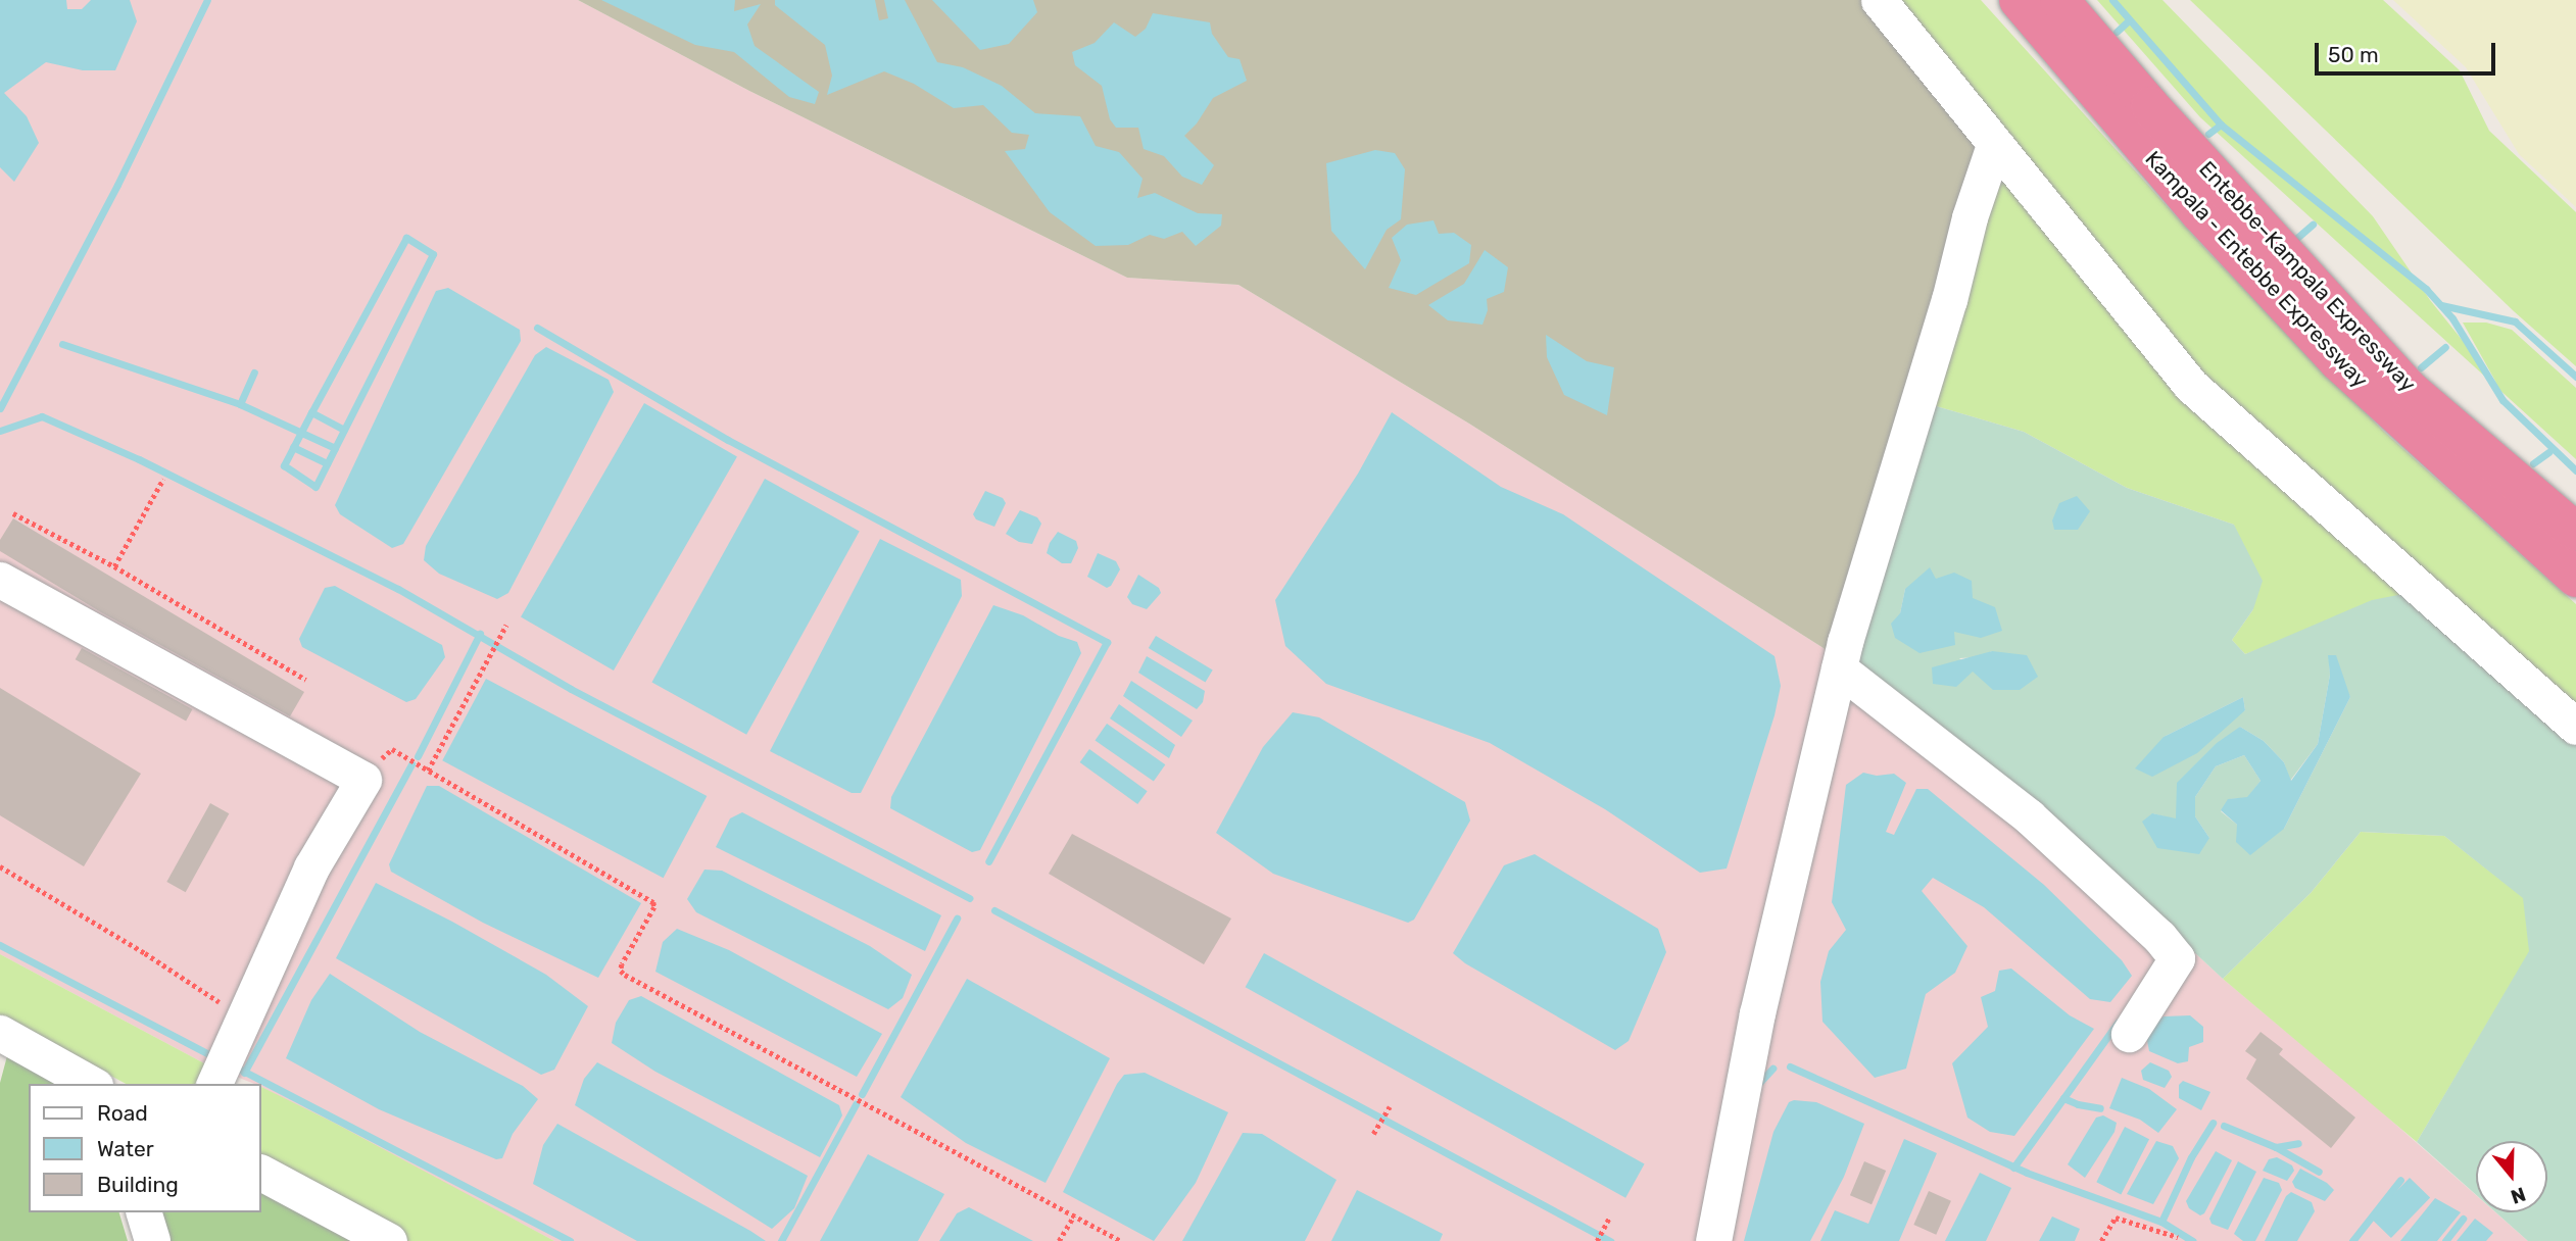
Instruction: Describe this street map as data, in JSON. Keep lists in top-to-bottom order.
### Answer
{
  "streets": {
    "highway": ["Kampala - Entebbe Expressway", "Entebbe–Kampala Expressway"]
  },
  "legend": ["Road", "Water", "Building"],
  "scale_bar": "50 m",
  "north": "bottom"
}
